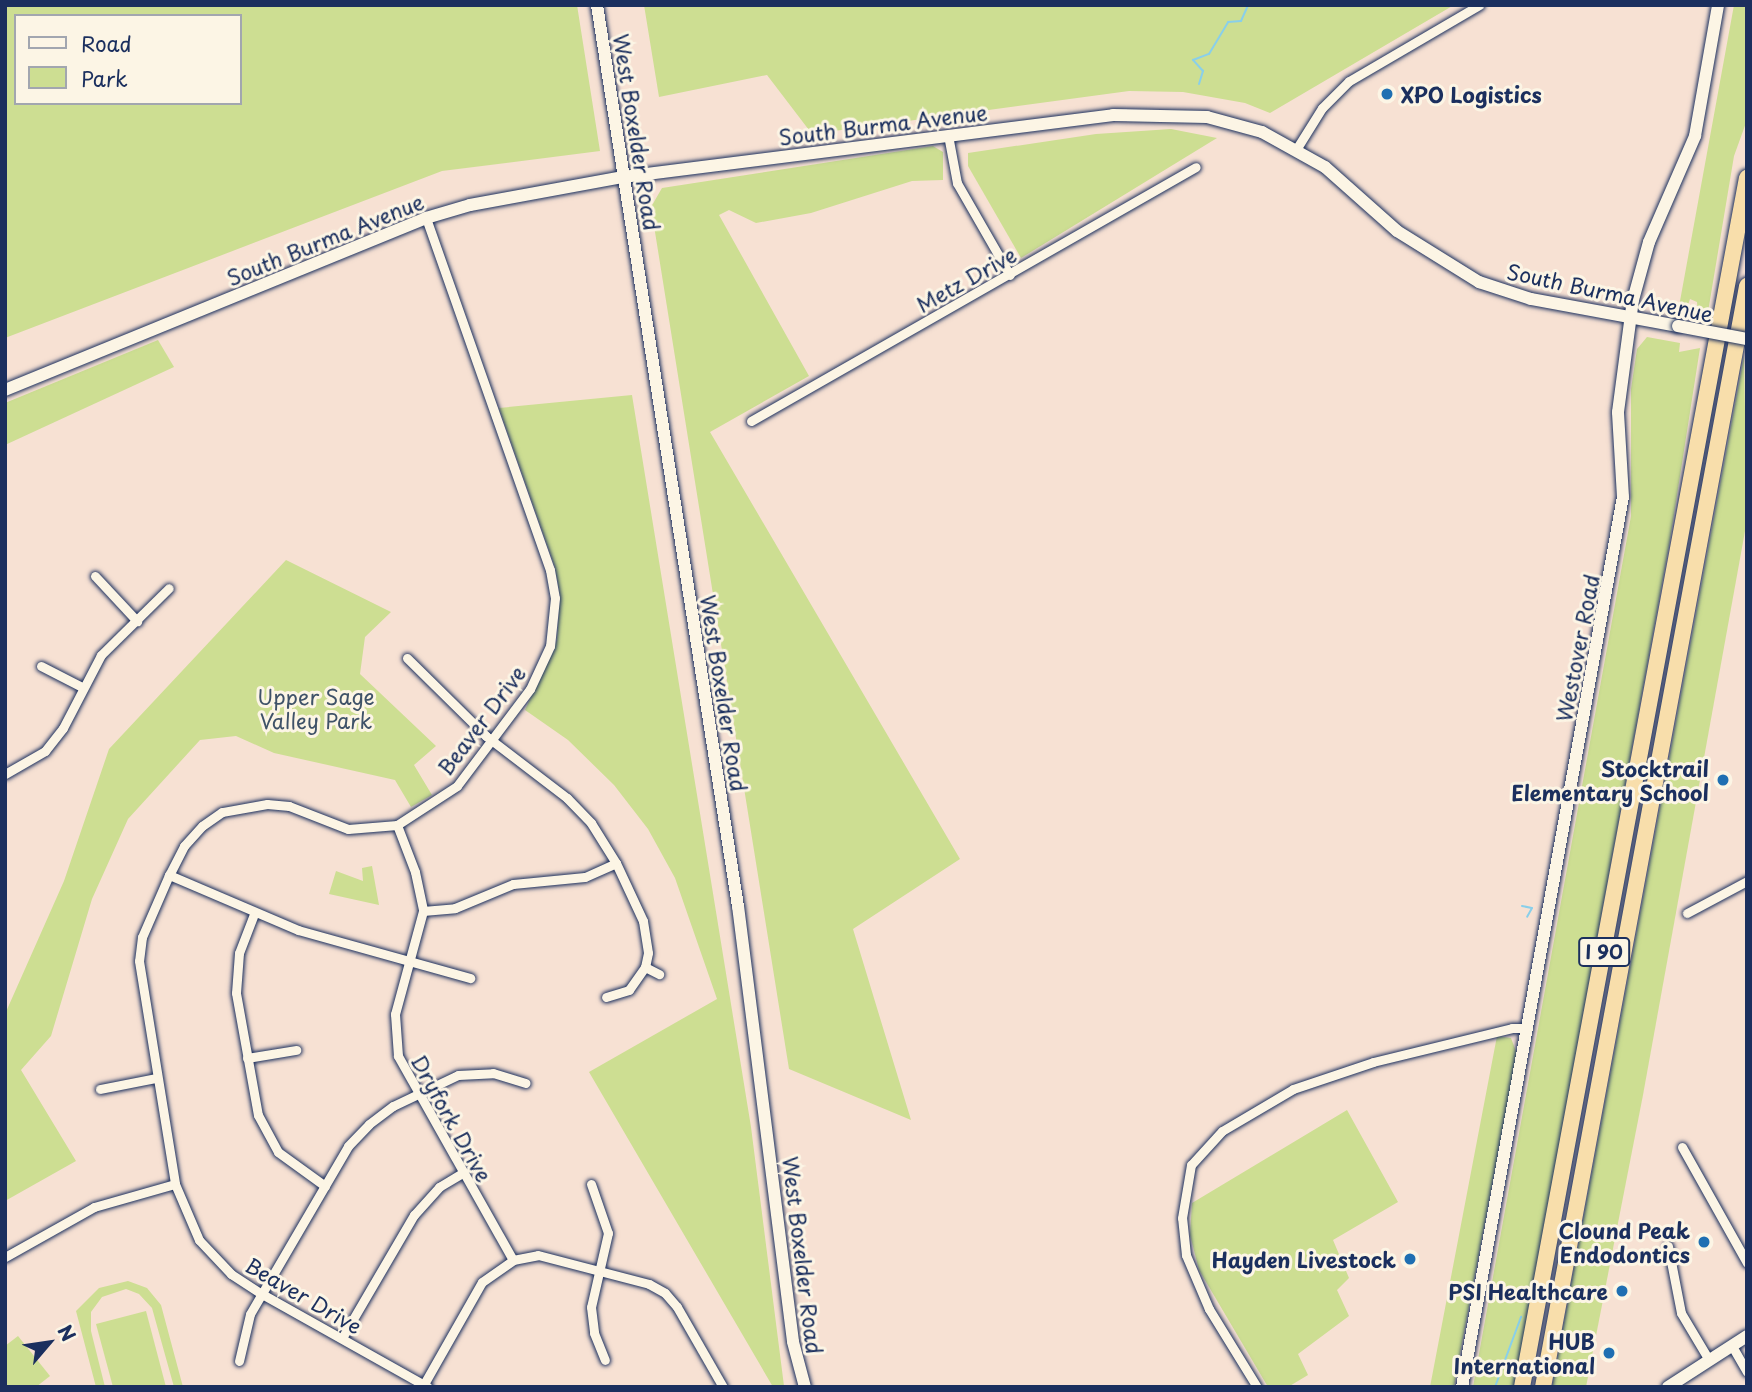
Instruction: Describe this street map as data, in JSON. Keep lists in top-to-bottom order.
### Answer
{
  "streets": {
    "highway": ["I 90"],
    "street": [
      "South Burma Avenue",
      "West Boxelder Road",
      "Metz Drive",
      "Westover Road",
      "Beaver Drive",
      "Dryfork Drive"
    ]
  },
  "crossings": [
    ["South Burma Avenue", "West Boxelder Road"],
    ["South Burma Avenue", "Westover Road"],
    ["South Burma Avenue", "Beaver Drive"],
    ["Beaver Drive", "Dryfork Drive"]
  ],
  "parks": ["Upper Sage Valley Park"],
  "places": [
    "XPO Logistics",
    "Stocktrail Elementary School",
    "Clound Peak Endodontics",
    "Hayden Livestock",
    "PSI Healthcare",
    "HUB International"
  ],
  "legend": ["Road", "Park"],
  "north": "top right"
}
